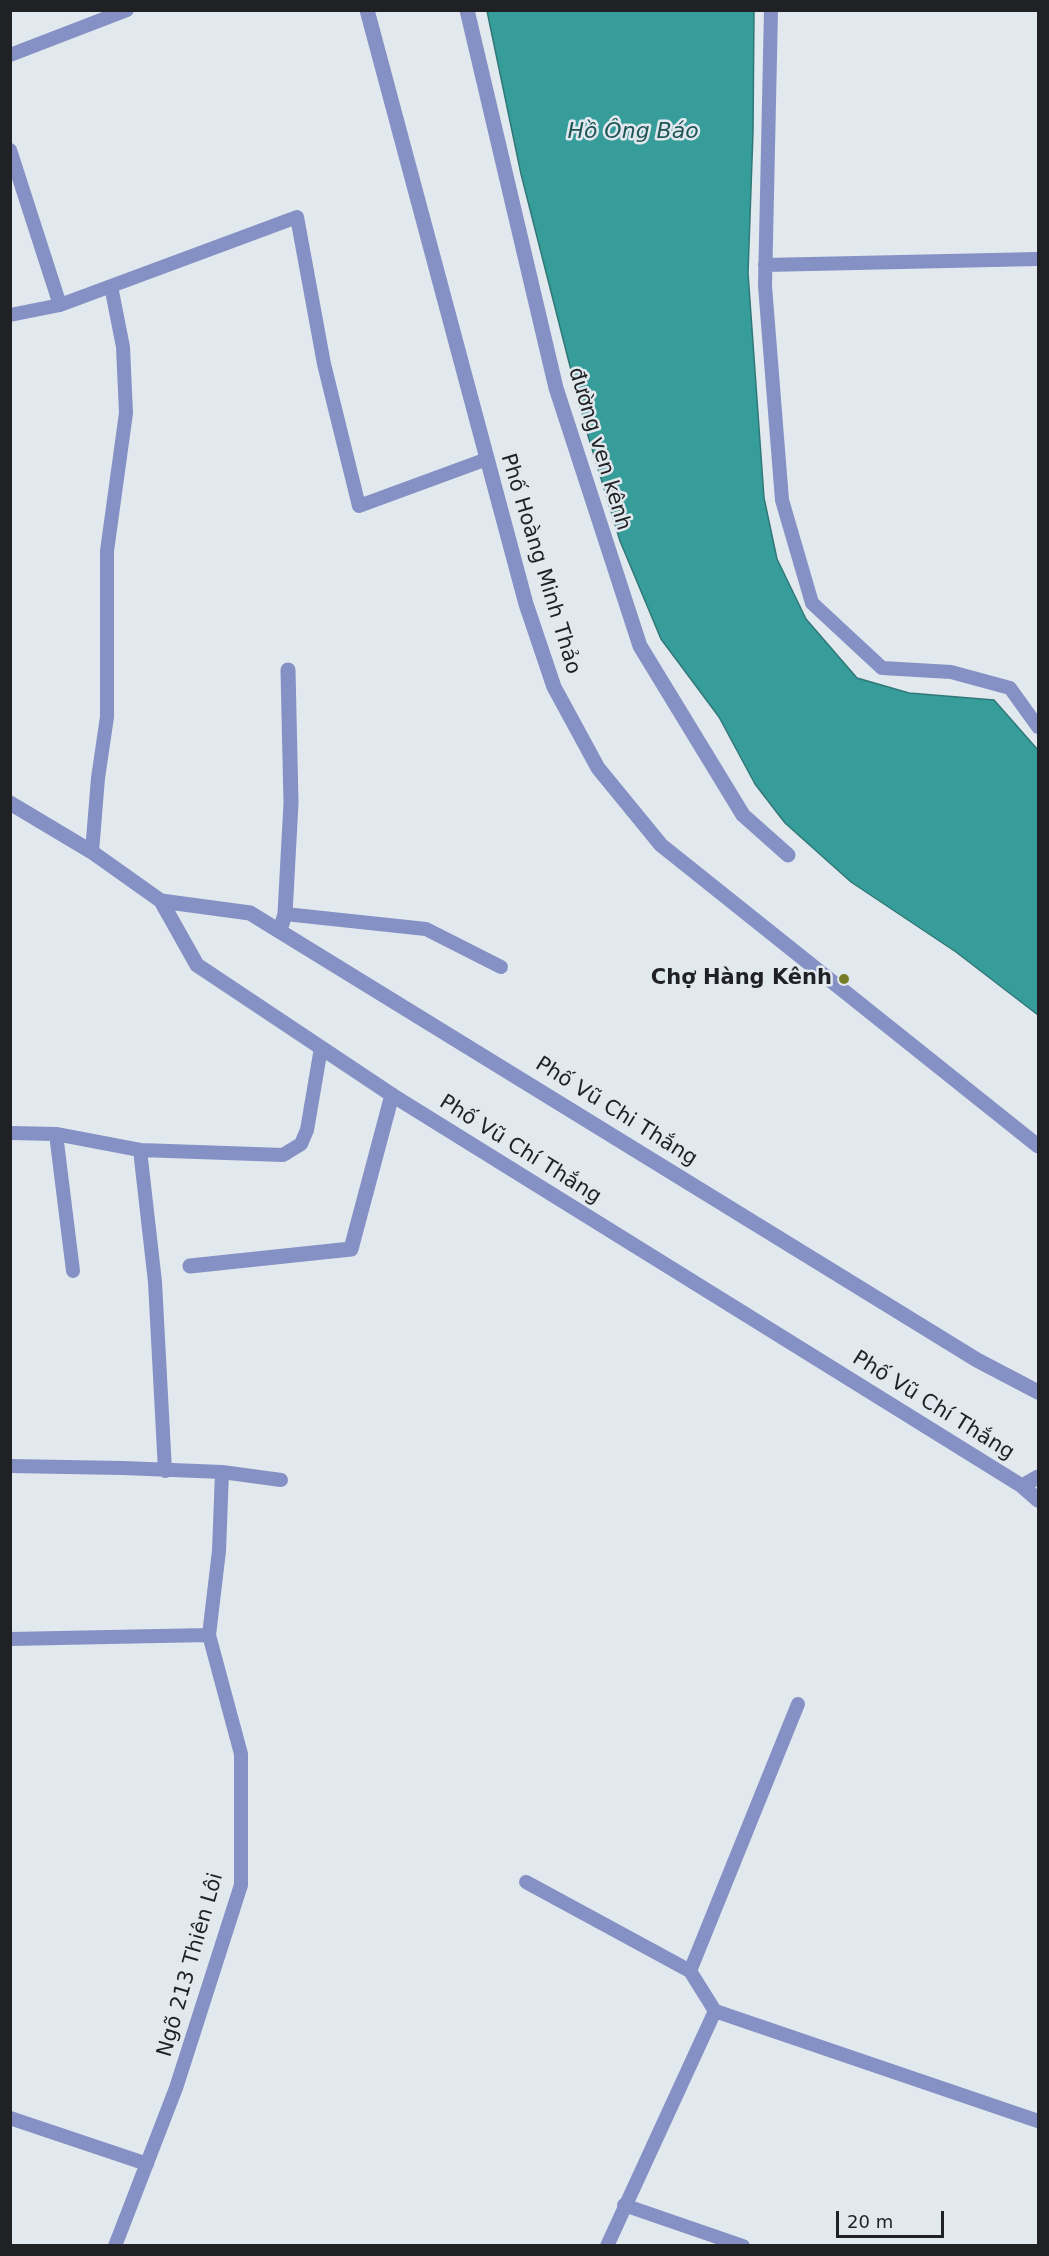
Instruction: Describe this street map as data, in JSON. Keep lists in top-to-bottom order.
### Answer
{
  "streets": {
    "street": [
      "đường ven kênh",
      "Phố Hoàng Minh Thảo",
      "Phố Vũ Chi Thắng",
      "Phố Vũ Chí Thắng"
    ],
    "lane": ["Ngõ 213 Thiên Lôi"]
  },
  "crossings": [
    ["Phố Vũ Chi Thắng", "Phố Vũ Chí Thắng"]
  ],
  "water": ["Hồ Ông Báo"],
  "places": ["Chợ Hàng Kênh"],
  "scale_bar": "20 m"
}
